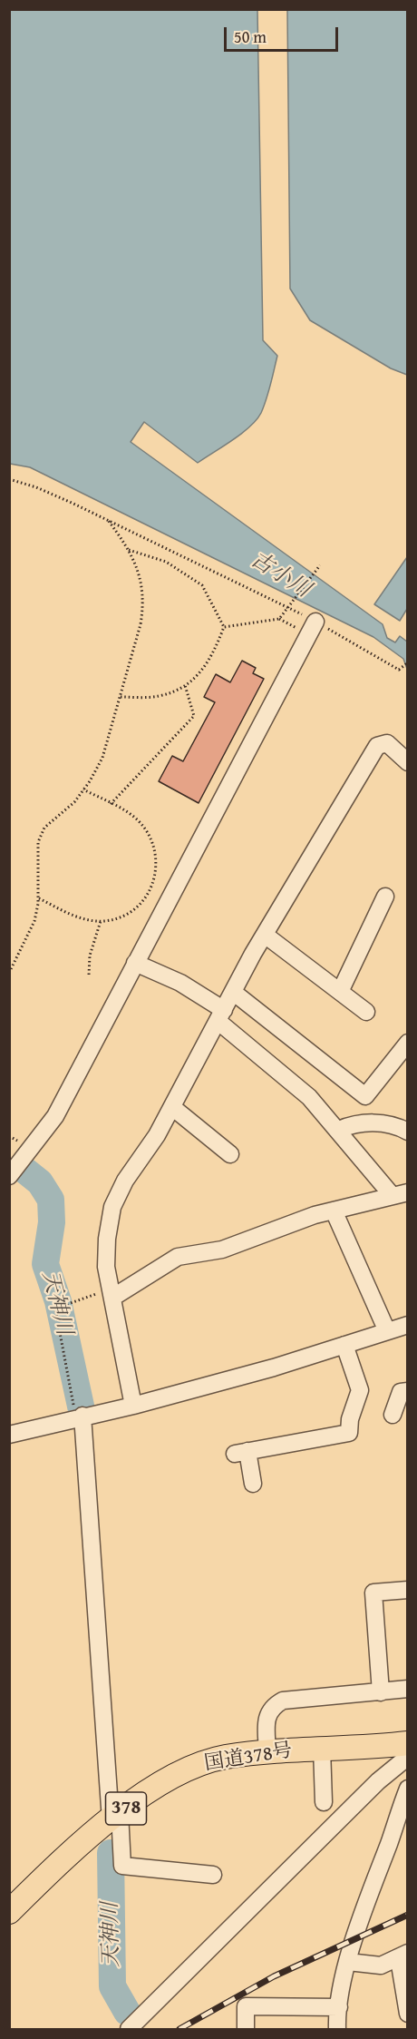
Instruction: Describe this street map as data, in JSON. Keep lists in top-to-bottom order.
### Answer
{
  "streets": {
    "highway": ["国道378号", "378"]
  },
  "water": ["古小川", "天神川"],
  "scale_bar": "50 m"
}
